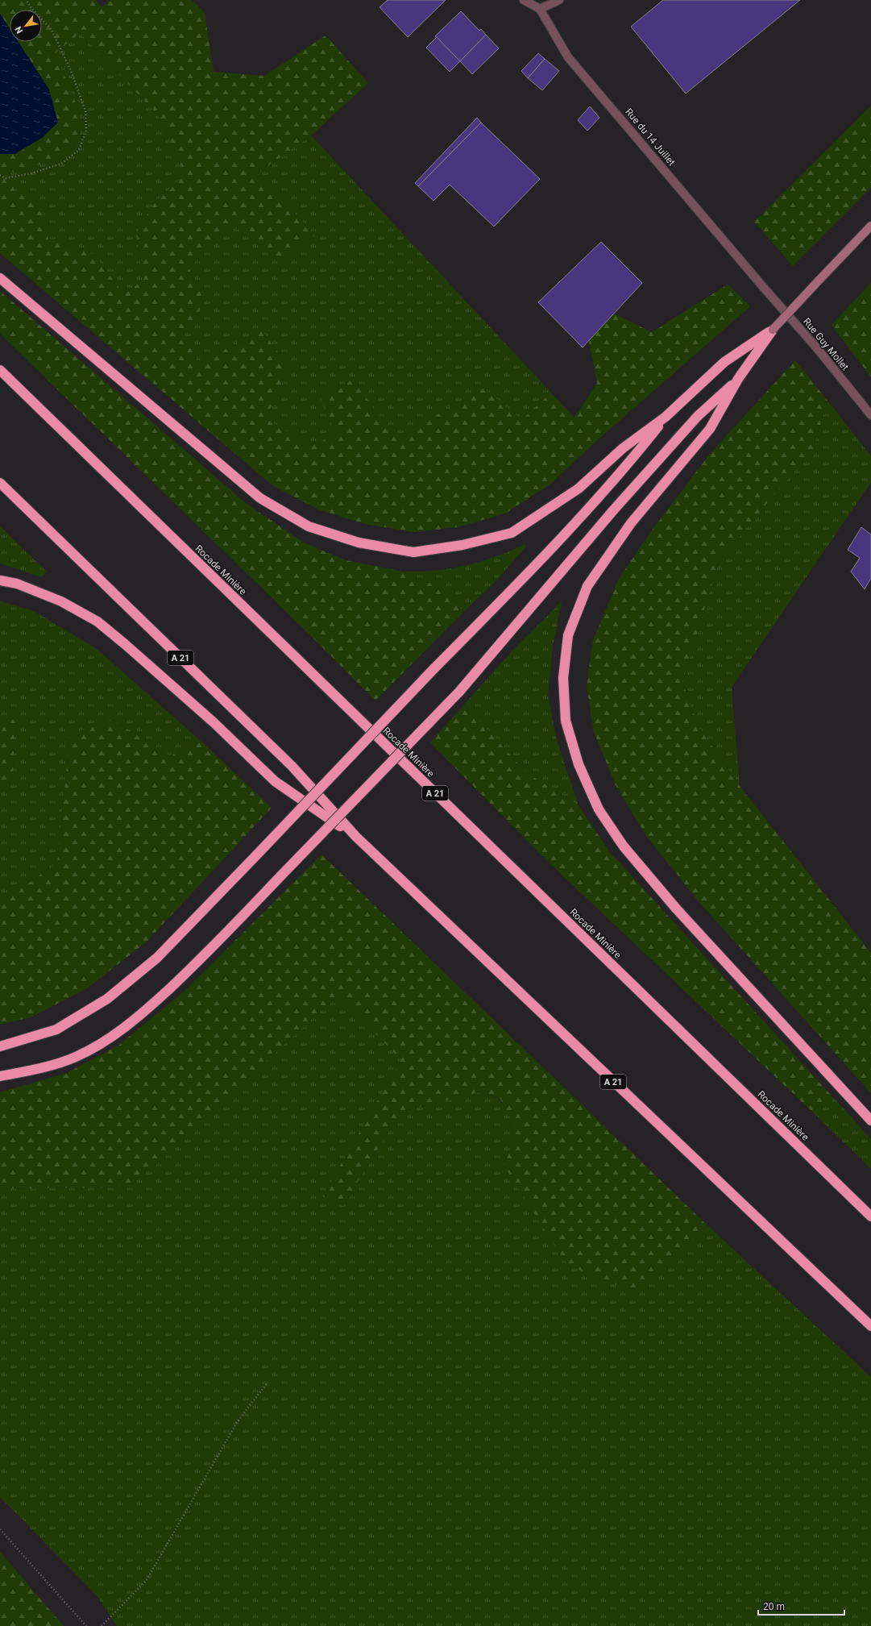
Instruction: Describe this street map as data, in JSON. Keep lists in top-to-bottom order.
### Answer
{
  "streets": {
    "highway": ["Rocade Minière", "A 21"],
    "street": ["Rue du 14 Juillet", "Rue Guy Mollet"]
  },
  "crossings": [
    ["Rue du 14 Juillet", "Rue Guy Mollet"]
  ],
  "scale_bar": "20 m",
  "north": "bottom left"
}
